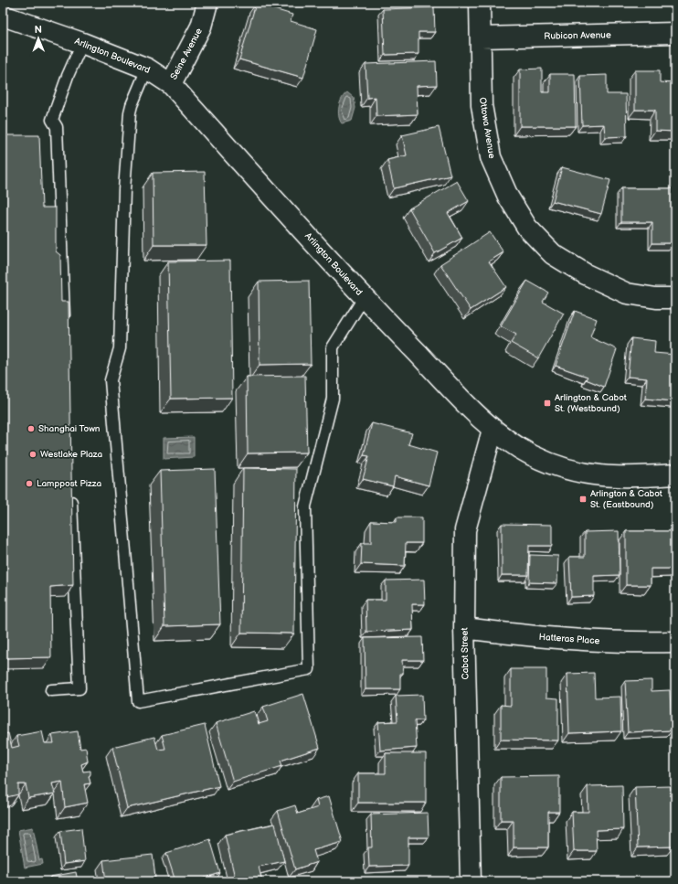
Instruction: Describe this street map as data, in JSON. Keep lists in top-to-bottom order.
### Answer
{
  "streets": {
    "street": [
      "Rubicon Avenue",
      "Seine Avenue",
      "Arlington Boulevard",
      "Ottowa Avenue",
      "Hatteras Place",
      "Cabot Street"
    ]
  },
  "crossings": [
    ["Rubicon Avenue", "Ottowa Avenue"],
    ["Seine Avenue", "Arlington Boulevard"],
    ["Arlington Boulevard", "Cabot Street"],
    ["Hatteras Place", "Cabot Street"]
  ],
  "places": {
    "transit": ["Arlington & Cabot St. (Westbound)", "Arlington & Cabot St. (Eastbound)"],
    "other": ["Shanghai Town", "Westlake Plaza", "Lamppost Pizza"]
  },
  "north": "top"
}
